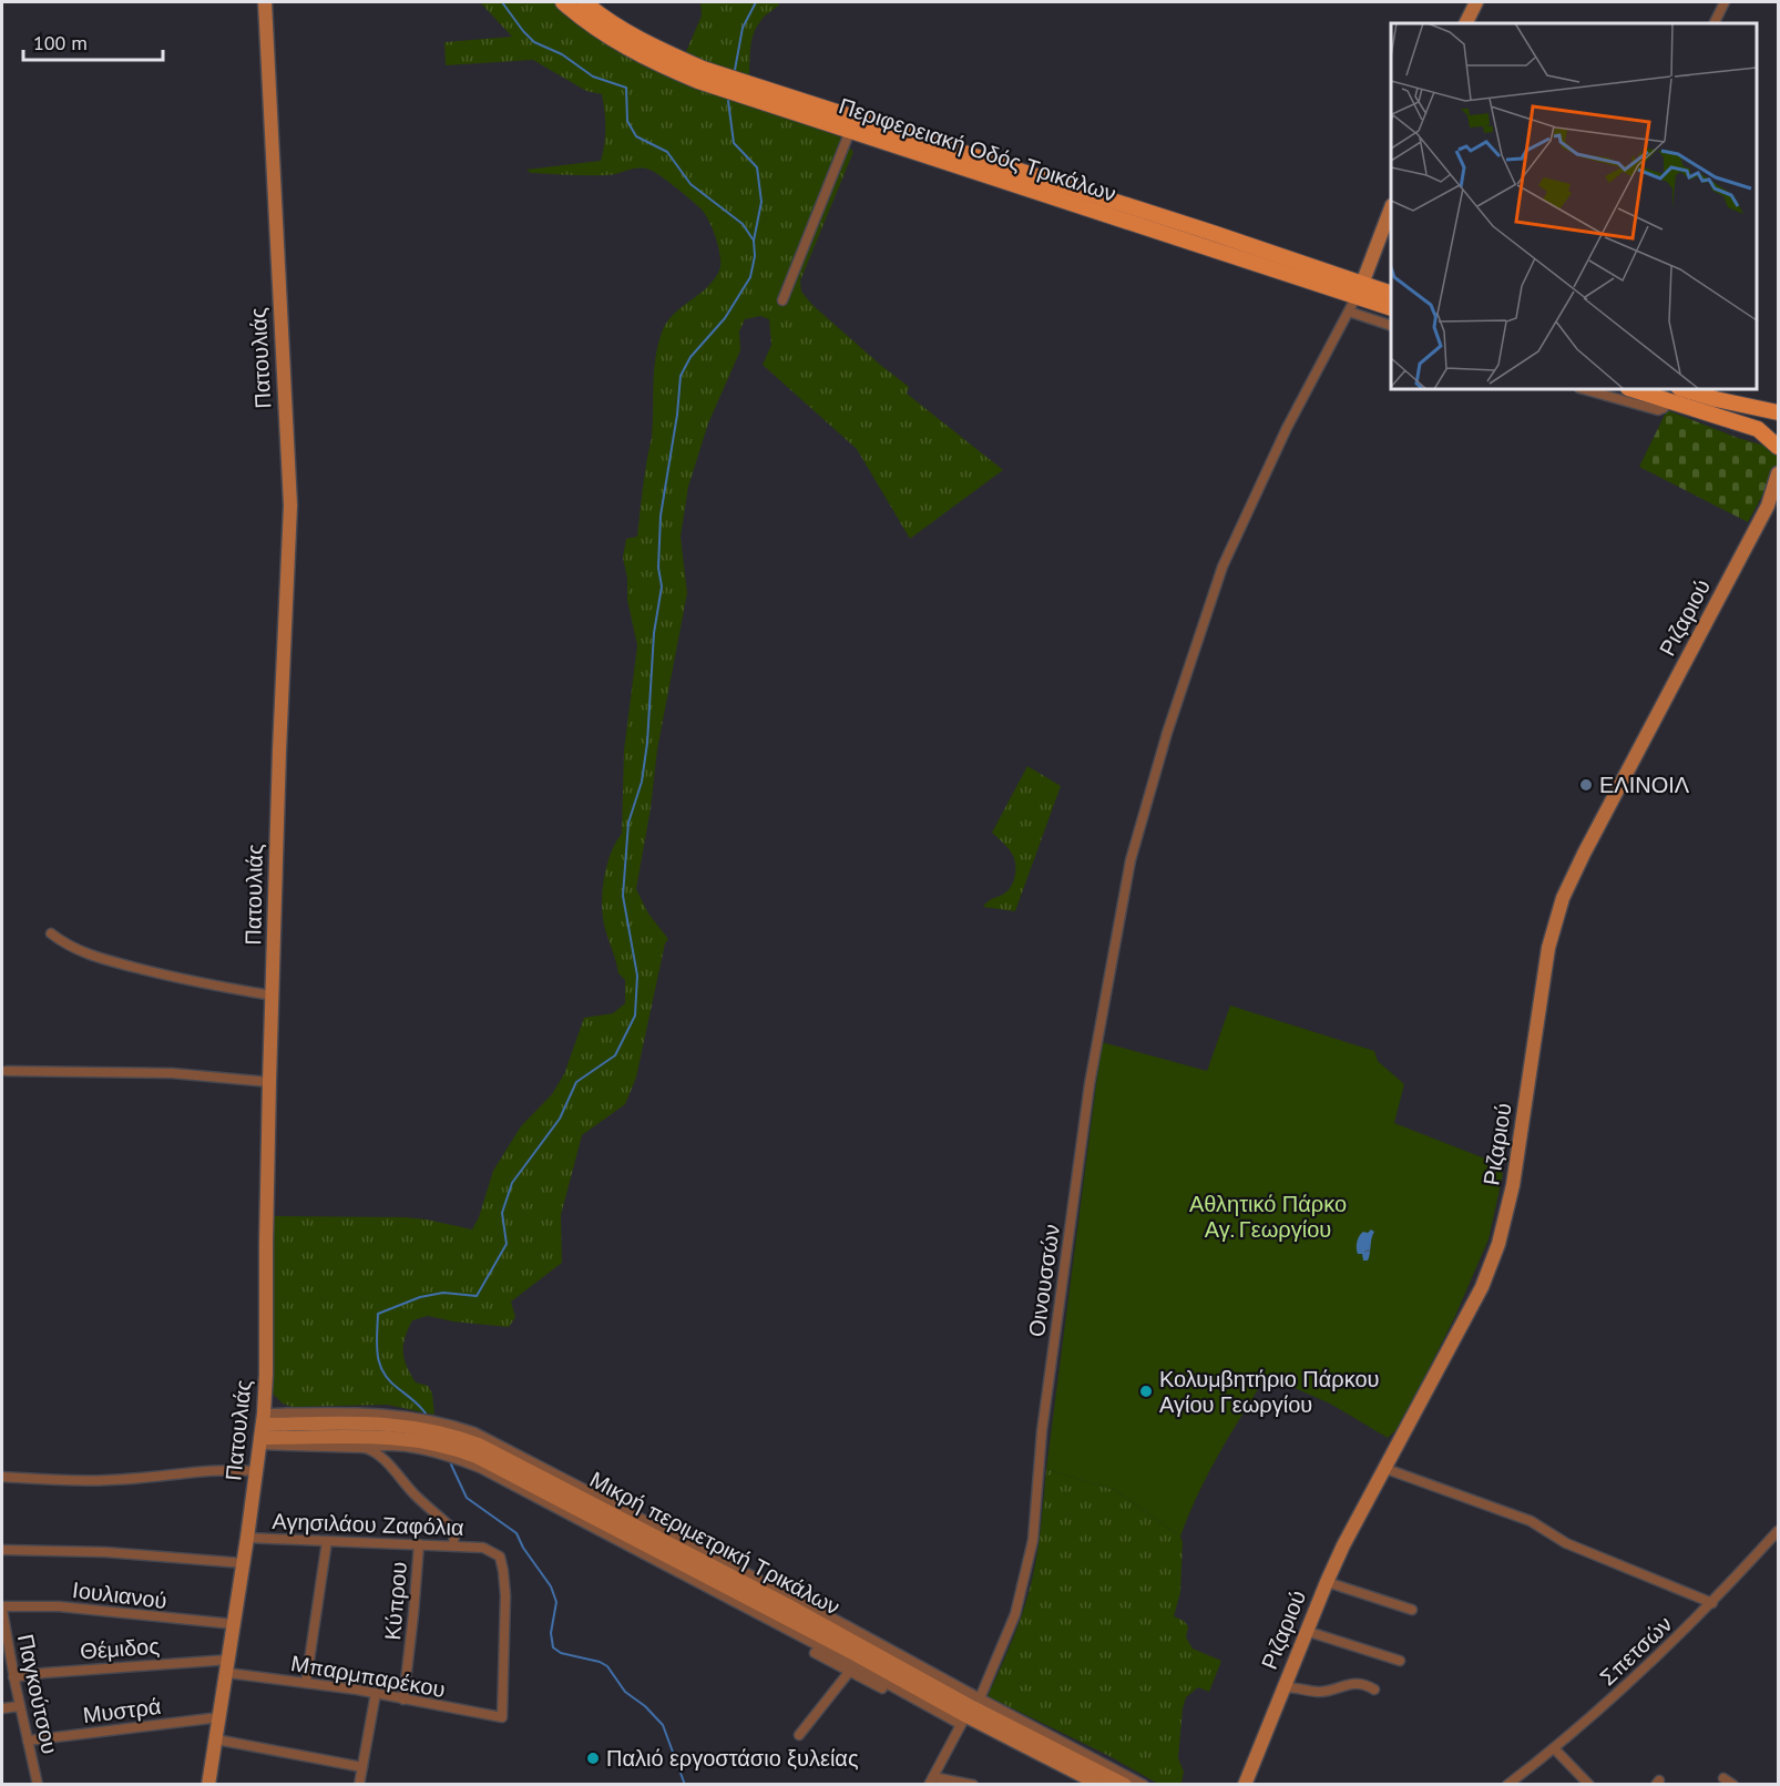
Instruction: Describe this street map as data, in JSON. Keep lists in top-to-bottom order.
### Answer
{
  "streets": {
    "main road": ["Περιφερειακή Οδός Τρικάλων"],
    "street": [
      "Πατουλιάς",
      "Ριζαριού",
      "Οινουσσών",
      "Αγησιλάου Ζαφόλια",
      "Μικρή περιμετρική Τρικάλων",
      "Ιουλιανού",
      "Κύπρου",
      "Θέμιδος",
      "Σπετσών",
      "Μπαρμπαρέκου",
      "Παγκούτσου",
      "Μυστρά"
    ]
  },
  "crossings": [
    ["Περιφερειακή Οδός Τρικάλων", "Οινουσσών"],
    ["Πατουλιάς", "Αγησιλάου Ζαφόλια"],
    ["Πατουλιάς", "Μικρή περιμετρική Τρικάλων"],
    ["Πατουλιάς", "Ιουλιανού"],
    ["Πατουλιάς", "Θέμιδος"],
    ["Πατουλιάς", "Μπαρμπαρέκου"],
    ["Πατουλιάς", "Μυστρά"],
    ["Αγησιλάου Ζαφόλια", "Κύπρου"],
    ["Αγησιλάου Ζαφόλια", "Μπαρμπαρέκου"],
    ["Ιουλιανού", "Παγκούτσου"],
    ["Κύπρου", "Μπαρμπαρέκου"],
    ["Θέμιδος", "Μπαρμπαρέκου"],
    ["Θέμιδος", "Παγκούτσου"],
    ["Παγκούτσου", "Μυστρά"]
  ],
  "parks": ["Αθλητικό Πάρκο Αγ. Γεωργίου"],
  "places": ["ΕΛΙΝΟΙΛ", "Κολυμβητήριο Πάρκου Αγίου Γεωργίου", "Παλιό εργοστάσιο ξυλείας"],
  "scale_bar": "100 m"
}
